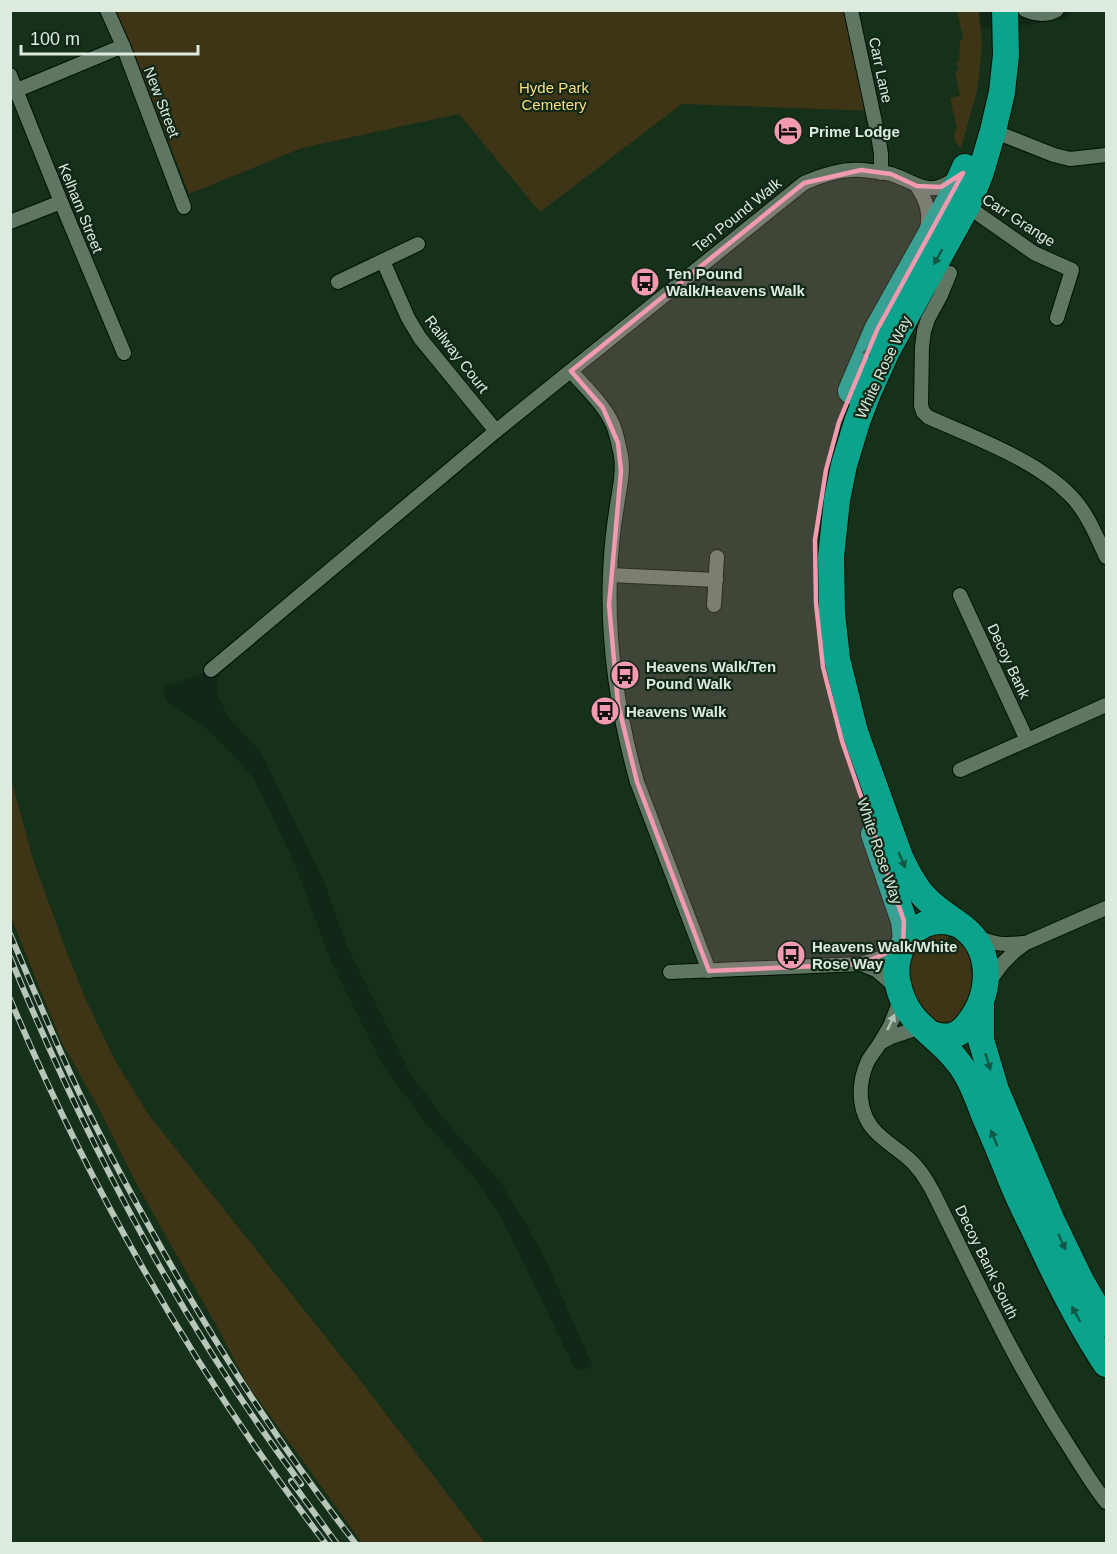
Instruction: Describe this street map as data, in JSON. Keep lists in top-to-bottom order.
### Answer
{
  "streets": {
    "highway": ["White Rose Way"],
    "street": [
      "Carr Lane",
      "New Street",
      "Kelham Street",
      "Ten Pound Walk",
      "Carr Grange",
      "Railway Court",
      "Decoy Bank",
      "Decoy Bank South"
    ]
  },
  "crossings": [
    ["Carr Lane", "Ten Pound Walk"],
    ["Ten Pound Walk", "White Rose Way"],
    ["Carr Grange", "White Rose Way"],
    ["White Rose Way", "Decoy Bank South"]
  ],
  "parks": ["Hyde Park Cemetery"],
  "places": {
    "hotel": ["Prime Lodge"],
    "bus stop": [
      "Ten Pound Walk/Heavens Walk",
      "Heavens Walk/Ten Pound Walk",
      "Heavens Walk",
      "Heavens Walk/White Rose Way"
    ]
  },
  "scale_bar": "100 m"
}
